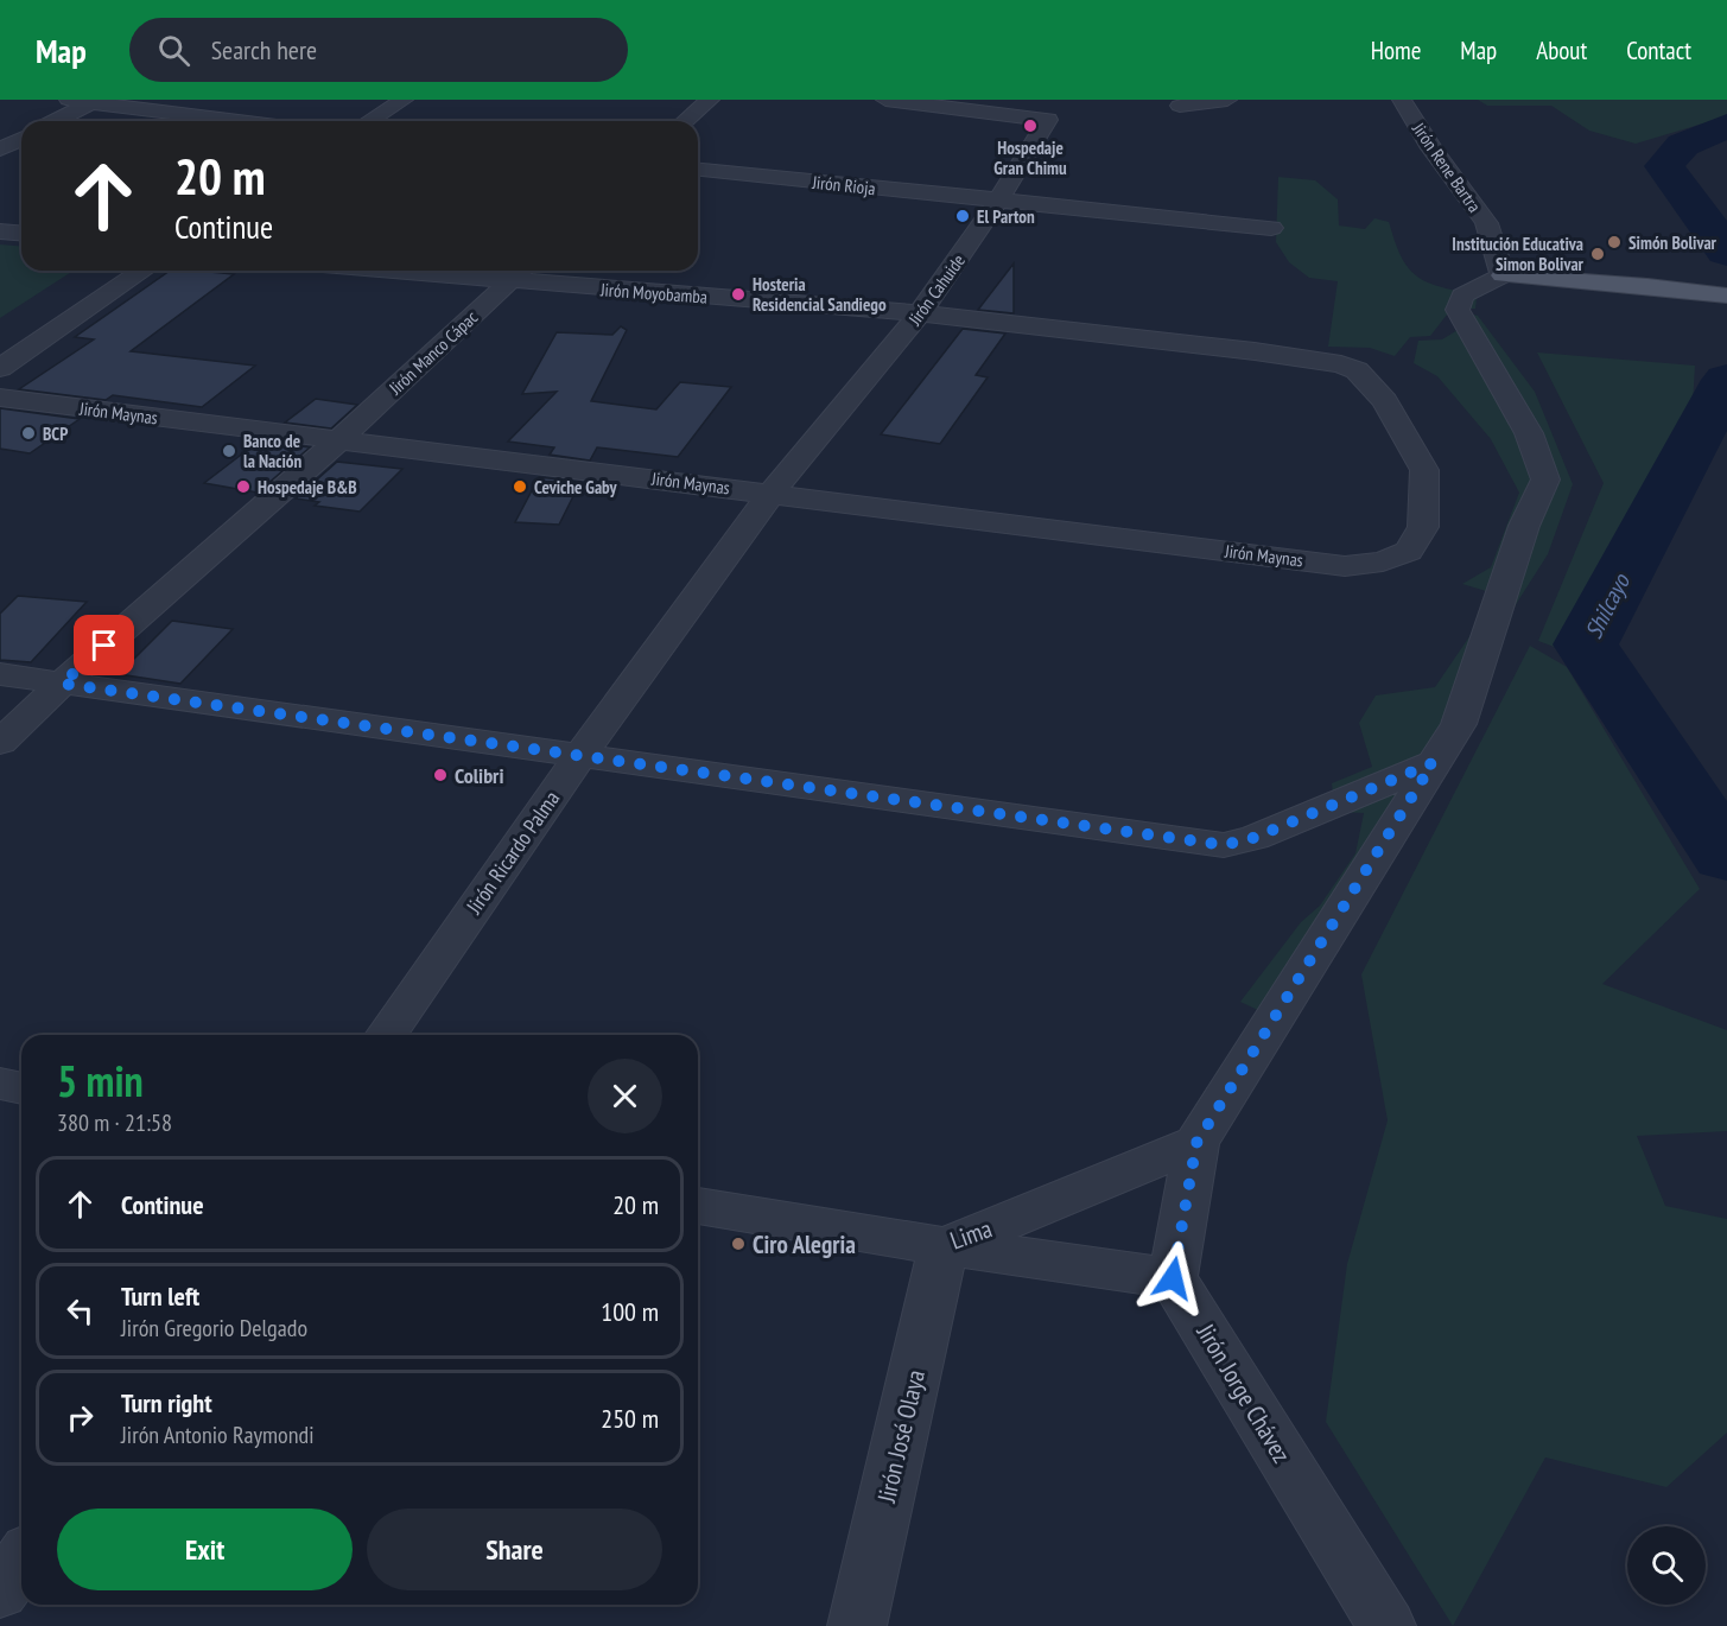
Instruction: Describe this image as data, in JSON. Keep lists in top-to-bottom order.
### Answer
{
  "streets": {
    "street": [
      "Jirón Rene Bartra",
      "Jirón Rioja",
      "Jirón Cahuide",
      "Jirón Moyobamba",
      "Jirón Manco Cápac",
      "Jirón Maynas",
      "Jirón Ricardo Palma",
      "Lima",
      "Jirón Jorge Chávez",
      "Jirón José Olaya"
    ]
  },
  "crossings": [
    ["Jirón Rioja", "Jirón Cahuide"],
    ["Jirón Cahuide", "Jirón Moyobamba"],
    ["Jirón Cahuide", "Jirón Maynas"],
    ["Jirón Cahuide", "Jirón Ricardo Palma"],
    ["Jirón Moyobamba", "Jirón Manco Cápac"],
    ["Jirón Moyobamba", "Jirón Maynas"],
    ["Jirón Manco Cápac", "Jirón Maynas"],
    ["Jirón Maynas", "Jirón Ricardo Palma"],
    ["Lima", "Jirón José Olaya"]
  ],
  "water": ["Shilcayo"],
  "places": [
    "Hospedaje Gran Chimu",
    "El Parton",
    "Simón Bolivar",
    "Institución Educativa Simon Bolivar",
    "Hosteria Residencial Sandiego",
    "BCP",
    "Banco de la Nación",
    "Hospedaje B&B",
    "Ceviche Gaby",
    "Colibri",
    "Ciro Alegria"
  ],
  "page": {
    "header": "Map",
    "search": "Search here",
    "nav": [
      "Home",
      "Map",
      "About",
      "Contact"
    ],
    "turn": ["20 m", "Continue"],
    "heading": ["5 min", "380 m · 21:58"],
    "list": [
      {
        "name": "Continue",
        "value": "20 m"
      },
      {
        "name": "Turn left",
        "note": "Jirón Gregorio Delgado",
        "value": "100 m"
      },
      {
        "name": "Turn right",
        "note": "Jirón Antonio Raymondi",
        "value": "250 m"
      }
    ],
    "buttons": ["Exit", "Share"]
  }
}
